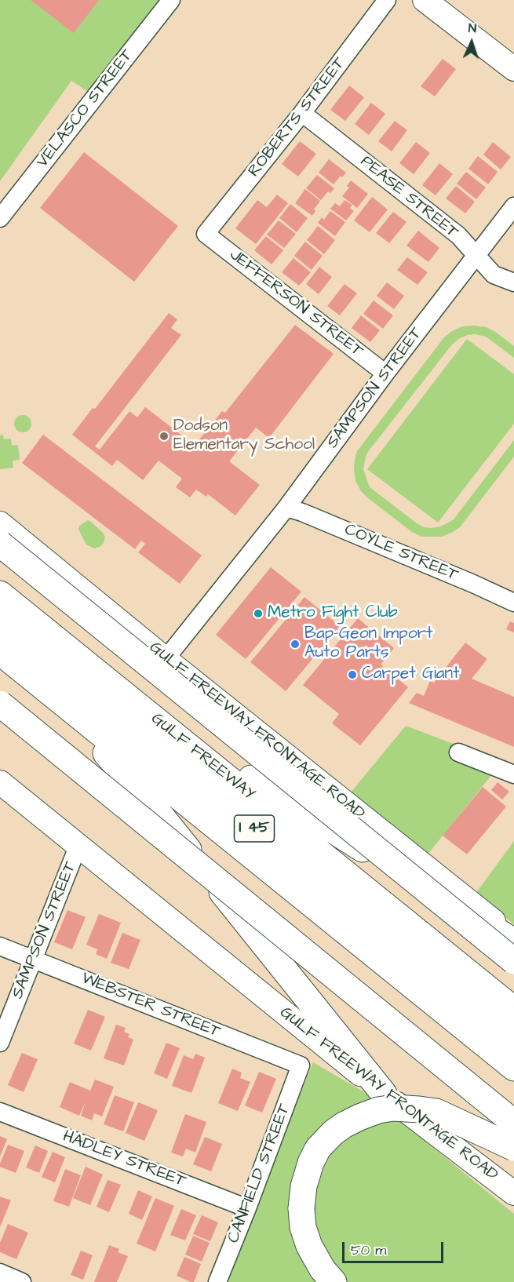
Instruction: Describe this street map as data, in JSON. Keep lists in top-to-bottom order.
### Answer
{
  "streets": {
    "highway": ["GULF FREEWAY", "I 45"],
    "main road": ["GULF FREEWAY FRONTAGE ROAD"],
    "street": [
      "VELASCO STREET",
      "ROBERTS STREET",
      "PEASE STREET",
      "JEFFERSON STREET",
      "SAMPSON STREET",
      "COYLE STREET",
      "WEBSTER STREET",
      "HADLEY STREET",
      "CANFIELD STREET"
    ]
  },
  "crossings": [
    ["ROBERTS STREET", "PEASE STREET"],
    ["ROBERTS STREET", "JEFFERSON STREET"],
    ["PEASE STREET", "SAMPSON STREET"],
    ["JEFFERSON STREET", "SAMPSON STREET"],
    ["SAMPSON STREET", "COYLE STREET"],
    ["SAMPSON STREET", "GULF FREEWAY FRONTAGE ROAD"],
    ["SAMPSON STREET", "WEBSTER STREET"],
    ["WEBSTER STREET", "CANFIELD STREET"],
    ["HADLEY STREET", "CANFIELD STREET"]
  ],
  "places": [
    "Dodson Elementary School",
    "Metro Fight Club",
    "Bap-Geon Import Auto Parts",
    "Carpet Giant"
  ],
  "scale_bar": "50 m",
  "north": "top"
}
